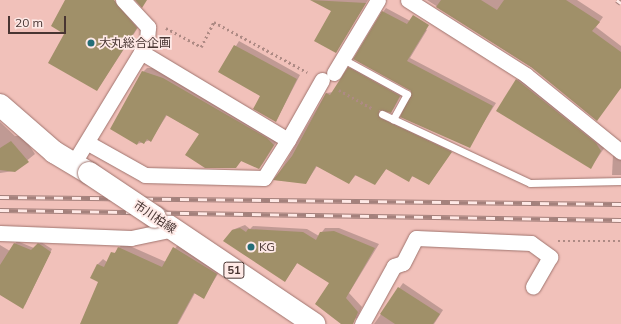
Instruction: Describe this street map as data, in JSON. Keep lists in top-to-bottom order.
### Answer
{
  "streets": {
    "main road": ["市川柏線", "51"]
  },
  "places": ["大丸総合企画", "KG"],
  "scale_bar": "20 m"
}
